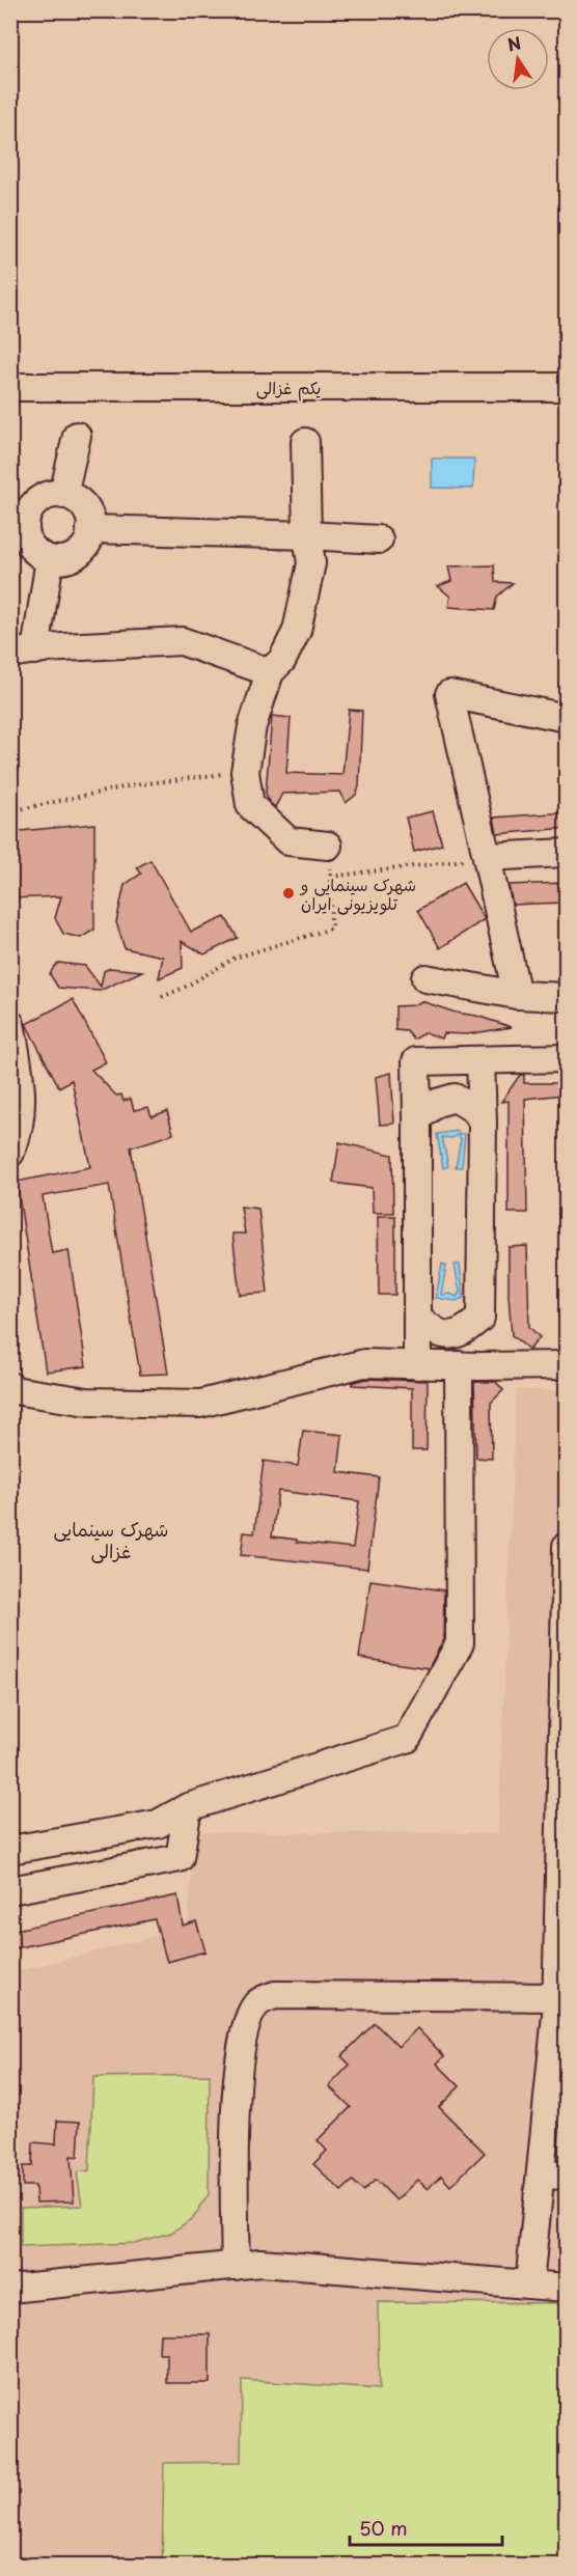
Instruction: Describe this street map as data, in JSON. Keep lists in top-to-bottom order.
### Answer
{
  "streets": {
    "street": ["یکم غزالی"]
  },
  "districts": ["شهرک سینمایی غزالی"],
  "places": ["شهرک سینمایی و تلویزیونی ایران"],
  "scale_bar": "50 m",
  "north": "top"
}
